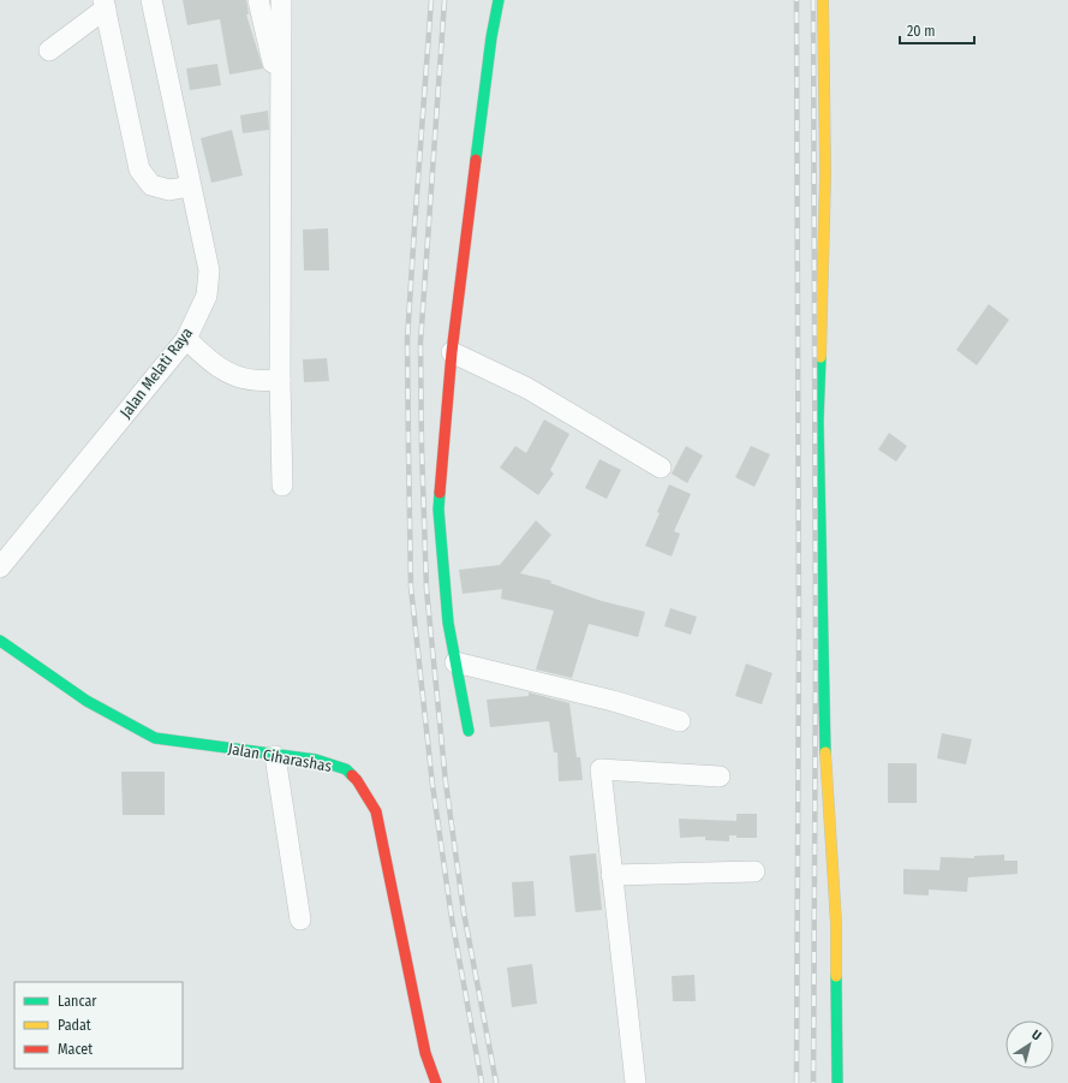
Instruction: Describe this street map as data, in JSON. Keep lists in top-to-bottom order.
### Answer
{
  "streets": {
    "street": ["Jalan Melati Raya", "Jalan Ciharashas"]
  },
  "legend": ["Lancar", "Padat", "Macet"],
  "scale_bar": "20 m",
  "north": "top right"
}
